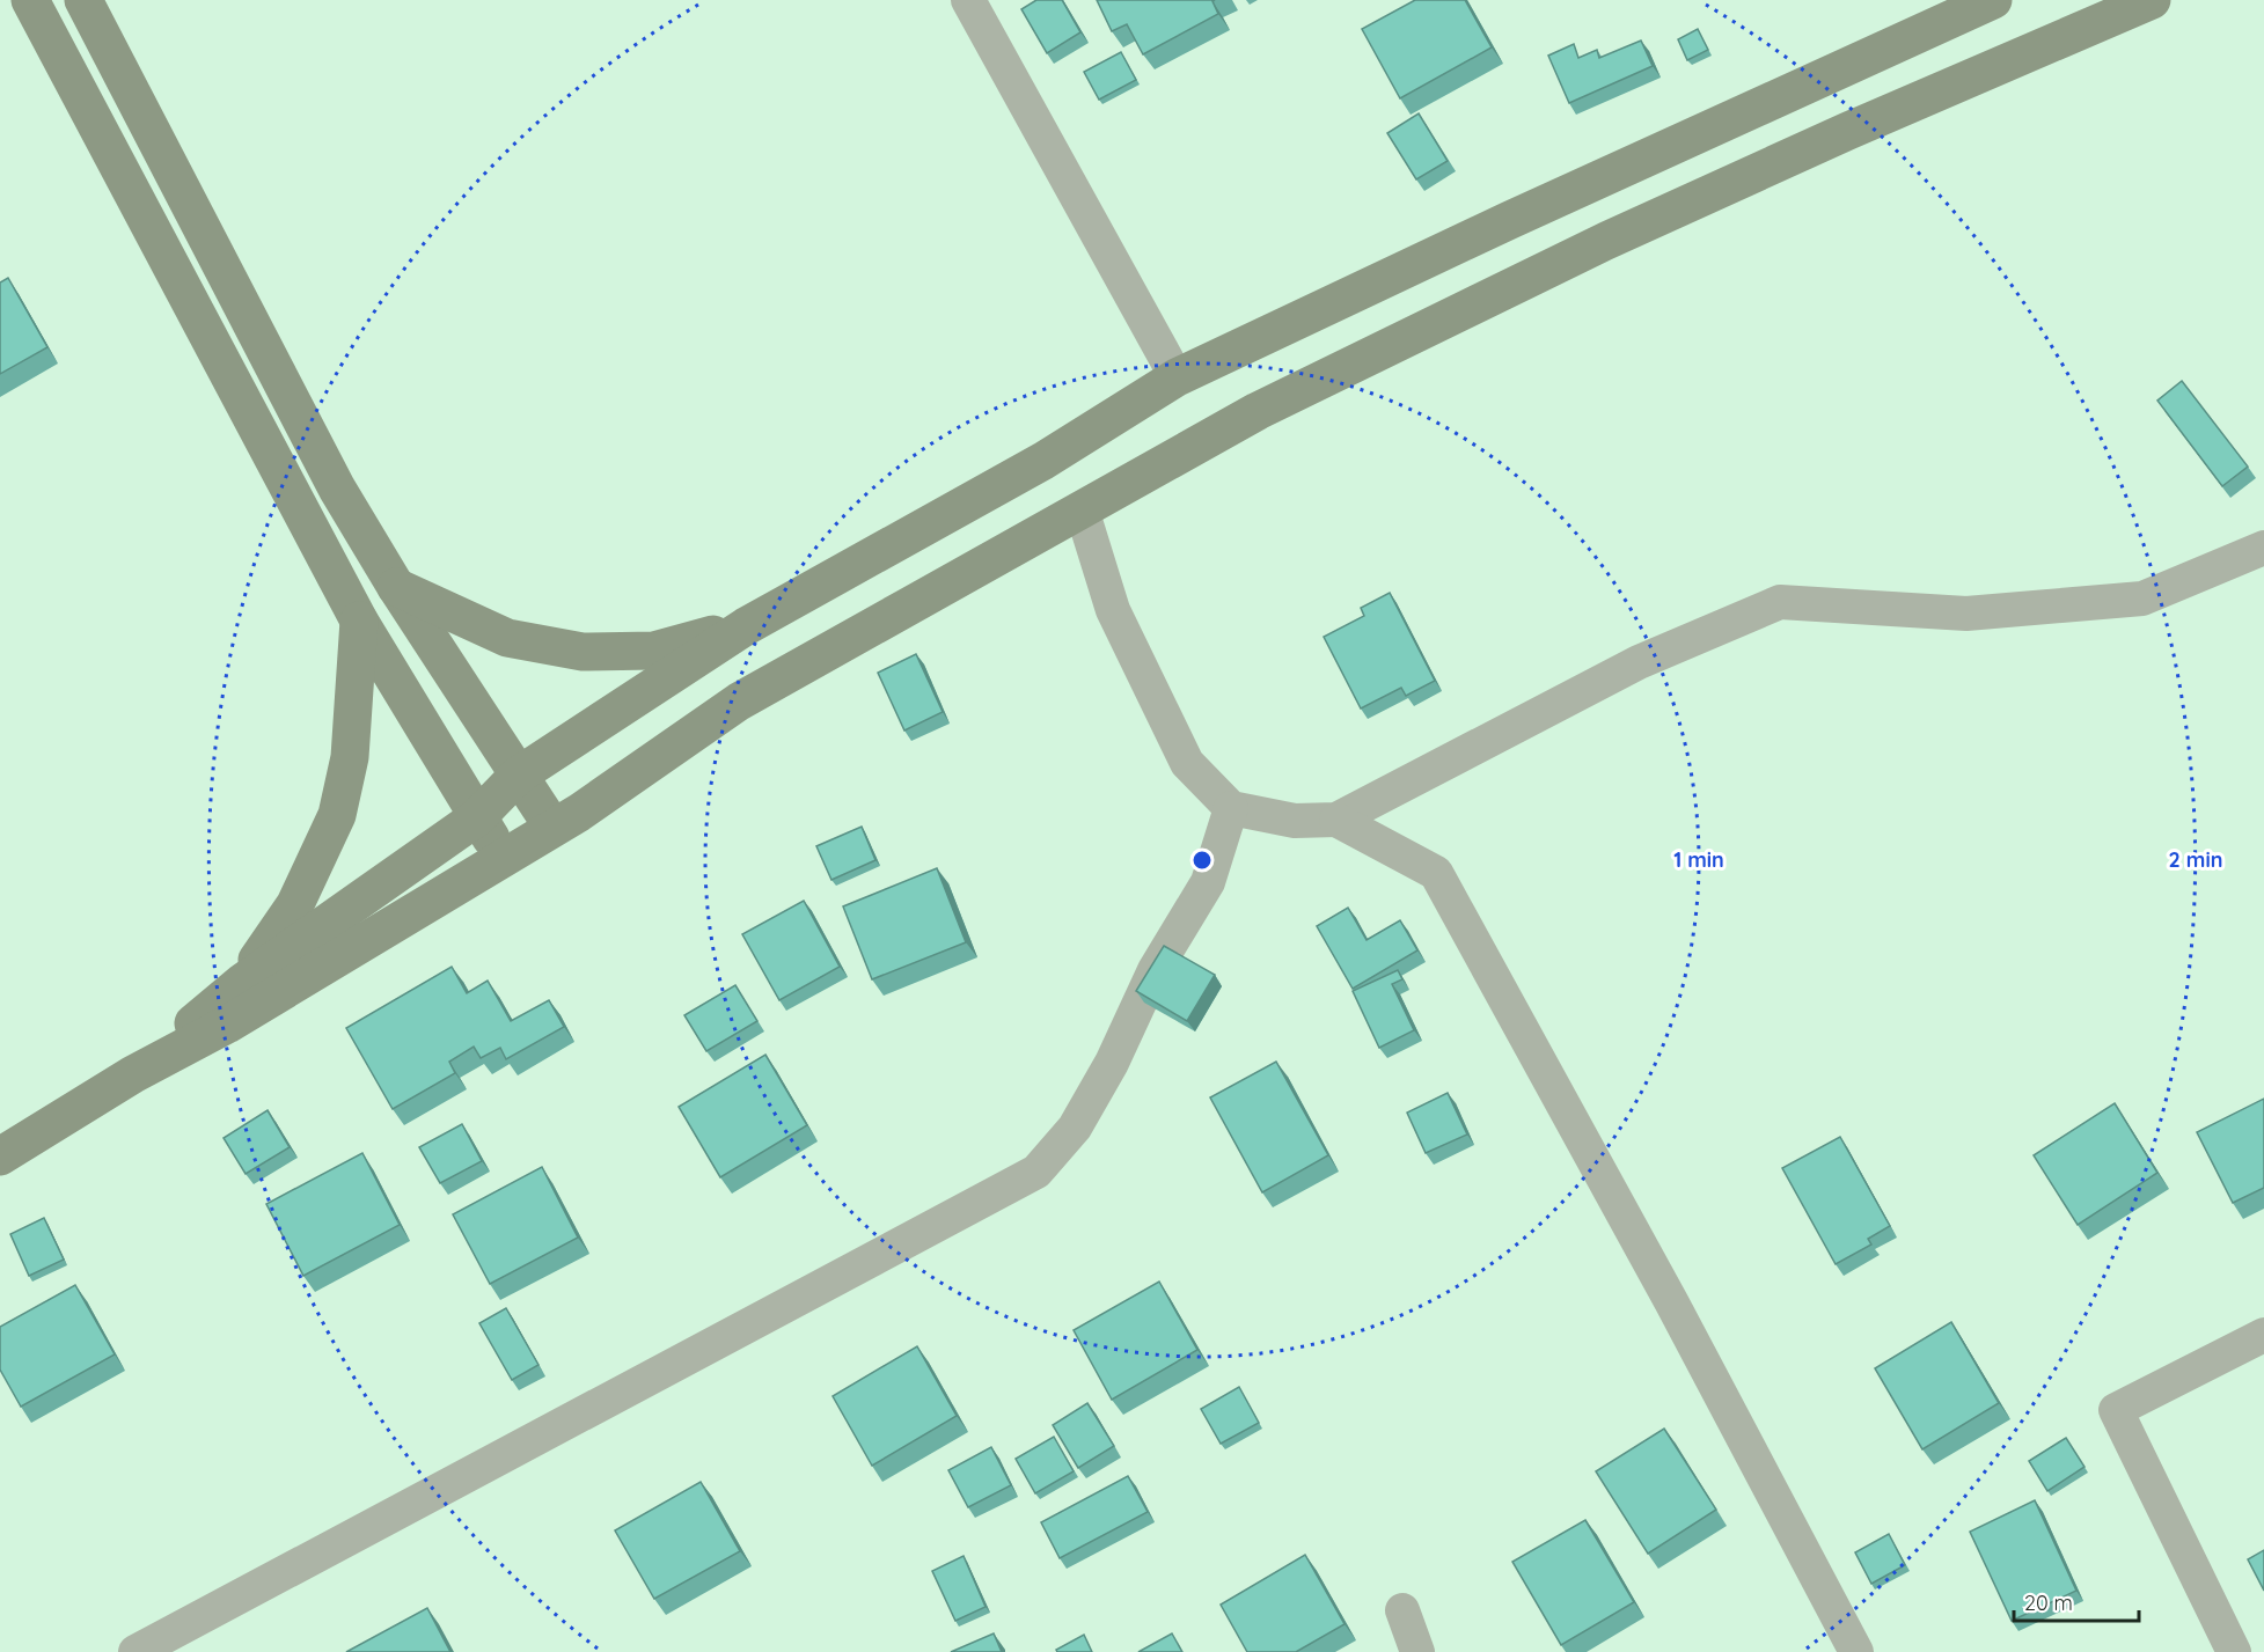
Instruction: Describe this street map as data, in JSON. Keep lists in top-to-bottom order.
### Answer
{
  "scale_bar": "20 m",
  "rings": ["1 min", "2 min"]
}
